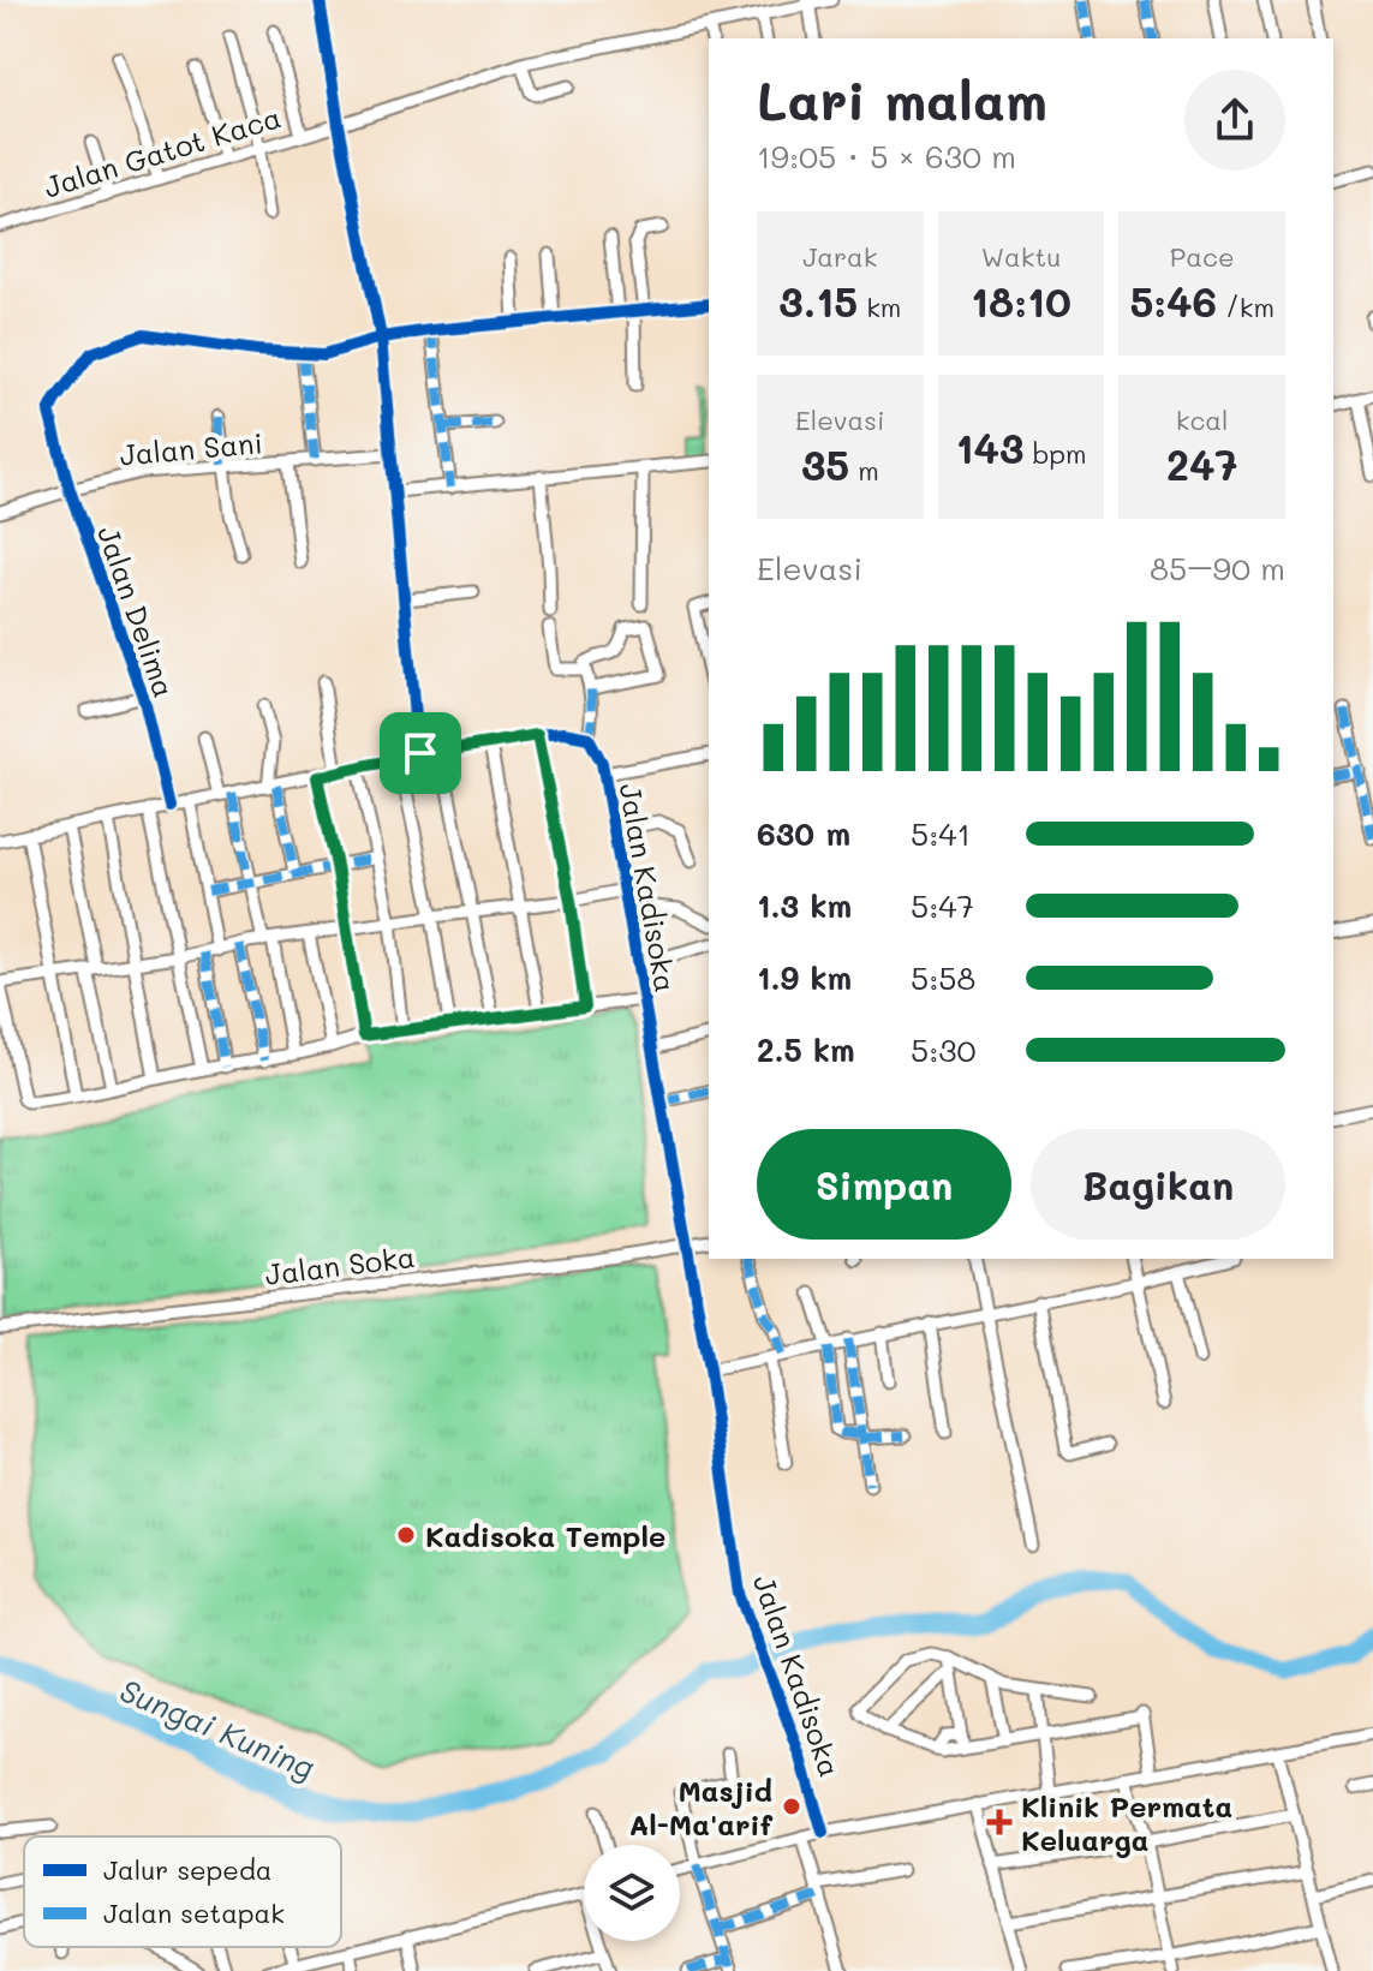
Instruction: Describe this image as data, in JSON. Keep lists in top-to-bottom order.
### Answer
{
  "streets": {
    "street": [
      "Jalan Gatot Kaca",
      "Jalan Sani",
      "Jalan Delima",
      "Jalan Kadisoka",
      "Jalan Soka"
    ]
  },
  "crossings": [
    ["Jalan Sani", "Jalan Delima"],
    ["Jalan Kadisoka", "Jalan Soka"]
  ],
  "water": ["Sungai Kuning"],
  "places": {
    "other": ["Kadisoka Temple", "Masjid Al-Ma'arif"],
    "health": ["Klinik Permata Keluarga"]
  },
  "legend": ["Jalur sepeda", "Jalan setapak"],
  "page": {
    "heading": ["Lari malam", "19:05 · 5 × 630 m"],
    "stats": [
      ["Jarak", "3.15 km"],
      ["Waktu", "18:10"],
      ["Pace", "5:46 /km"],
      ["Elevasi", "35 m"],
      ["143 bpm"],
      ["kcal", "247"]
    ],
    "chart": ["Elevasi", "85–90 m"],
    "list": [
      {
        "name": "630 m",
        "note": "5:41"
      },
      {
        "name": "1.3 km",
        "note": "5:47"
      },
      {
        "name": "1.9 km",
        "note": "5:58"
      },
      {
        "name": "2.5 km",
        "note": "5:30"
      }
    ],
    "buttons": ["Simpan", "Bagikan"]
  }
}
